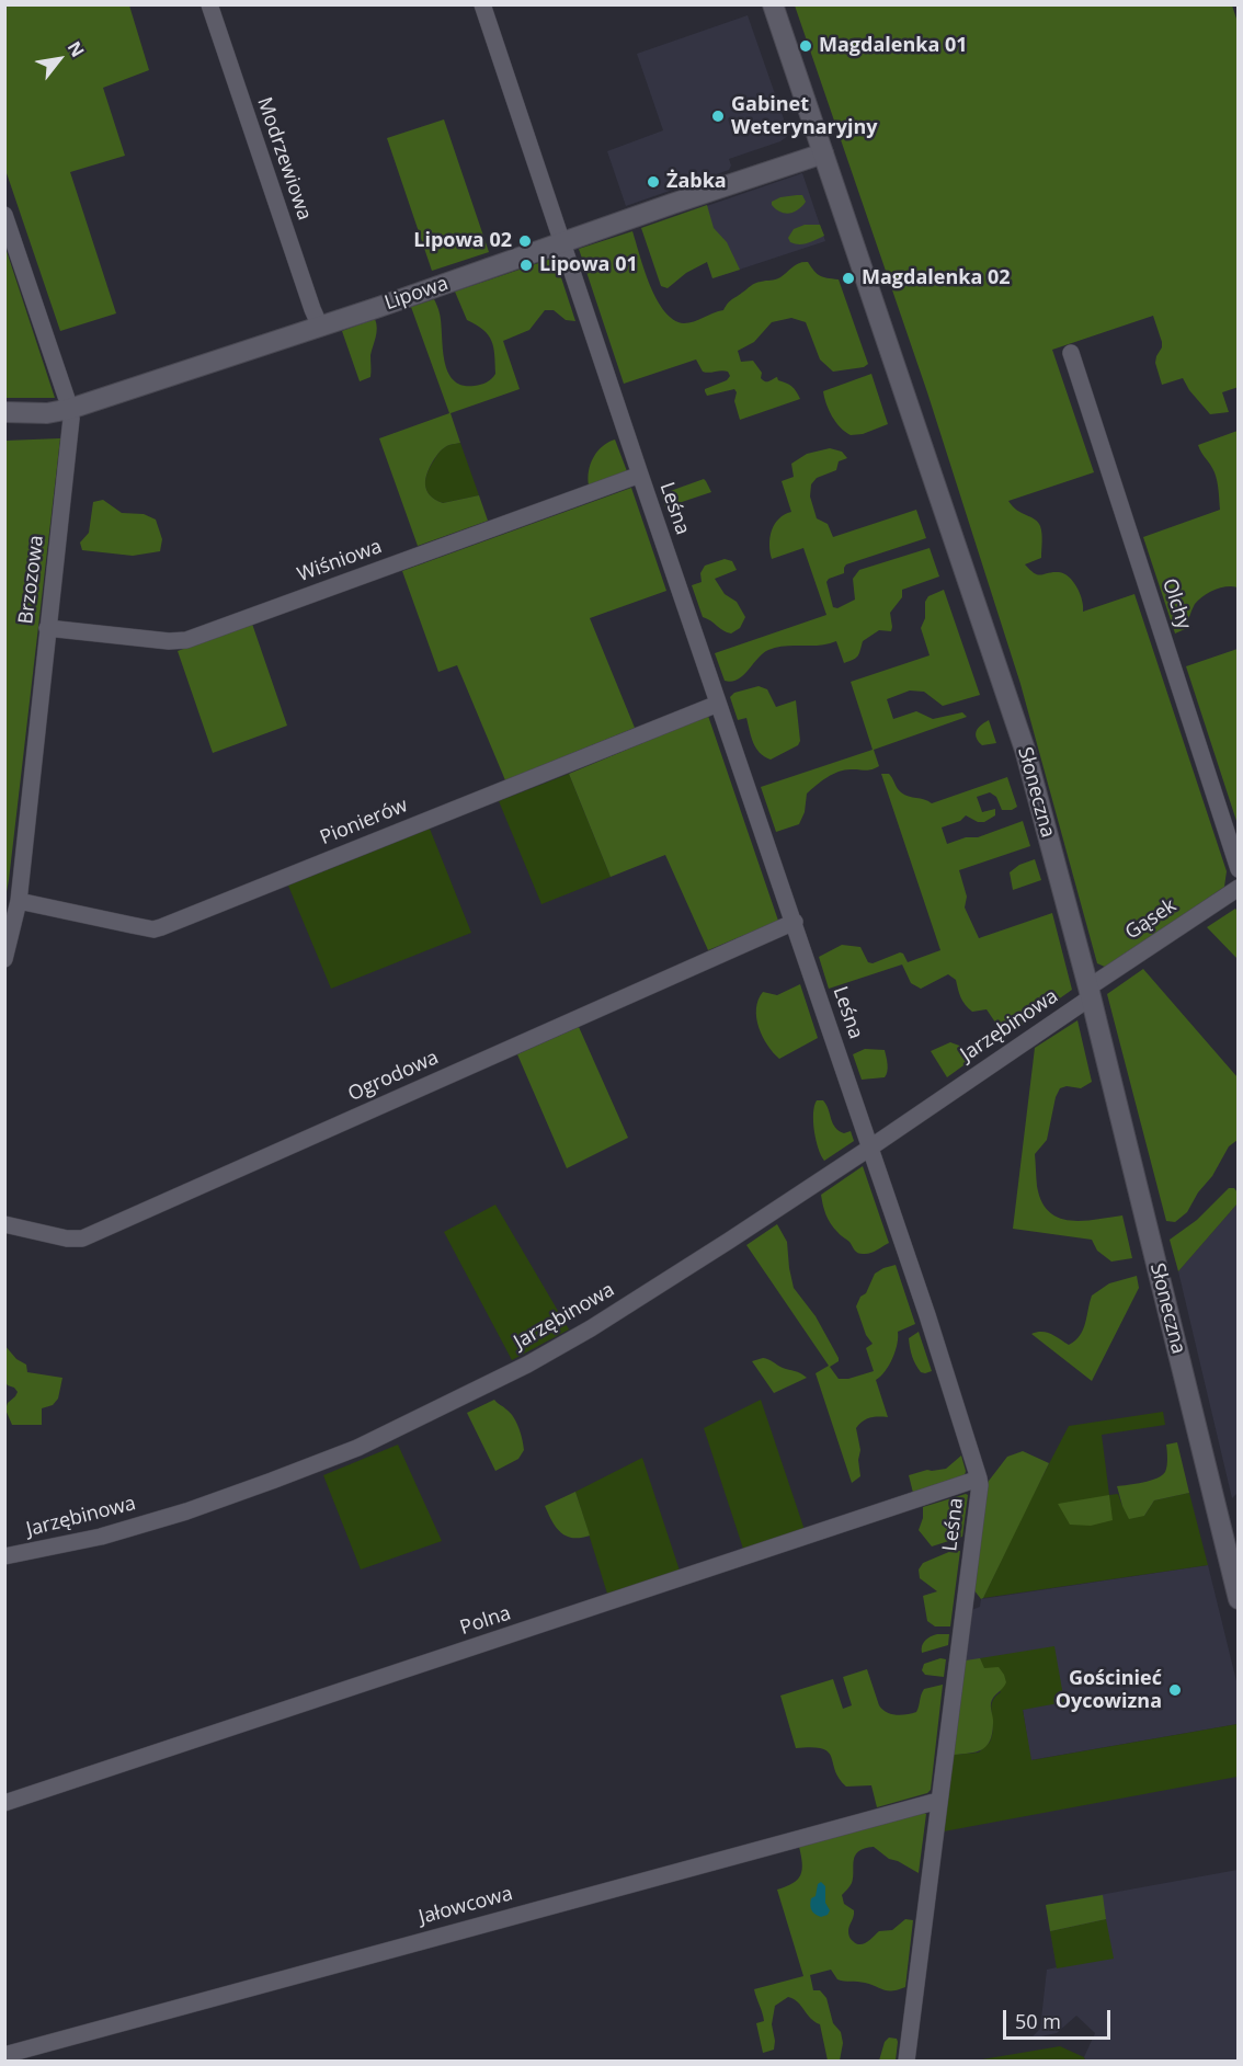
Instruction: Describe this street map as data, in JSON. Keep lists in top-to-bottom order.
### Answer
{
  "streets": {
    "main road": ["Lipowa", "Słoneczna"],
    "street": [
      "Modrzewiowa",
      "Leśna",
      "Wiśniowa",
      "Brzozowa",
      "Olchy",
      "Pionierów",
      "Gąsek",
      "Jarzębinowa",
      "Ogrodowa",
      "Polna",
      "Jałowcowa"
    ]
  },
  "crossings": [
    ["Modrzewiowa", "Lipowa"],
    ["Lipowa", "Leśna"],
    ["Lipowa", "Brzozowa"],
    ["Lipowa", "Słoneczna"],
    ["Leśna", "Wiśniowa"],
    ["Leśna", "Pionierów"],
    ["Leśna", "Jarzębinowa"],
    ["Leśna", "Ogrodowa"],
    ["Leśna", "Polna"],
    ["Leśna", "Jałowcowa"],
    ["Wiśniowa", "Brzozowa"],
    ["Brzozowa", "Pionierów"],
    ["Słoneczna", "Gąsek"],
    ["Słoneczna", "Jarzębinowa"],
    ["Gąsek", "Jarzębinowa"]
  ],
  "places": [
    "Magdalenka 01",
    "Gabinet Weterynaryjny",
    "Żabka",
    "Lipowa 02",
    "Lipowa 01",
    "Magdalenka 02",
    "Gościnieć Oycowizna"
  ],
  "scale_bar": "50 m",
  "north": "top right"
}
